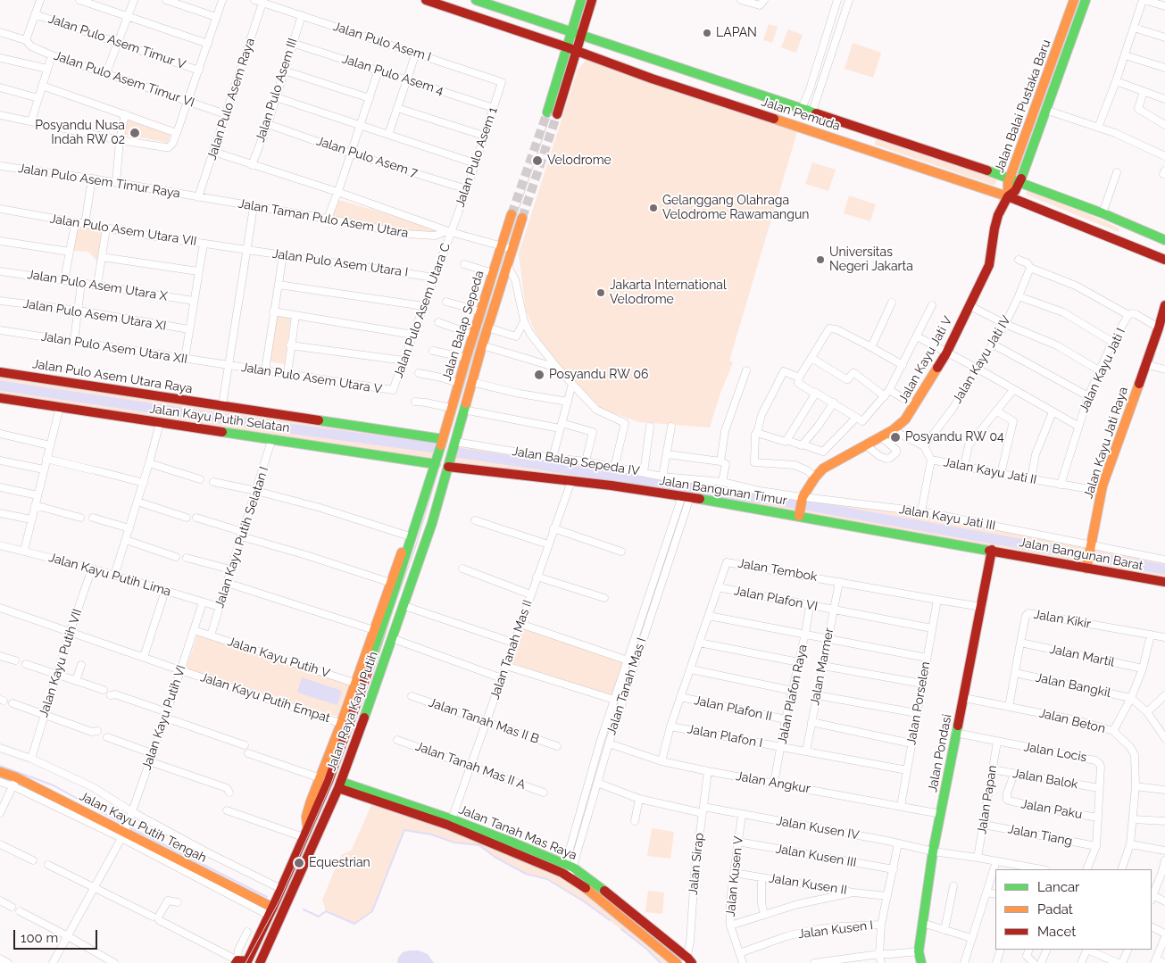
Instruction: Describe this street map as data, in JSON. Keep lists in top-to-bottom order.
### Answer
{
  "streets": {
    "main road": [
      "Jalan Balai Pustaka Baru",
      "Jalan Pemuda",
      "Jalan Balap Sepeda",
      "Jalan Kayu Jati V",
      "Jalan Pulo Asem Utara Raya",
      "Jalan Kayu Putih Selatan",
      "Jalan Kayu Jati Raya",
      "Jalan Bangunan Timur",
      "Jalan Bangunan Barat",
      "Jalan Raya Kayu Putih",
      "Jalan Pondasi",
      "Jalan Kayu Putih Tengah",
      "Jalan Tanah Mas Raya"
    ],
    "street": [
      "Jalan Pulo Asem Timur V",
      "Jalan Pulo Asem I",
      "Jalan Pulo Asem 4",
      "Jalan Pulo Asem Timur VI",
      "Jalan Pulo Asem III",
      "Jalan Pulo Asem Raya",
      "Jalan Pulo Asem 7",
      "Jalan Pulo Asem 1",
      "Jalan Pulo Asem Timur Raya",
      "Jalan Taman Pulo Asem Utara",
      "Jalan Pulo Asem Utara VII",
      "Jalan Pulo Asem Utara I",
      "Jalan Pulo Asem Utara X",
      "Jalan Pulo Asem Utara C",
      "Jalan Pulo Asem Utara XI",
      "Jalan Pulo Asem Utara XII",
      "Jalan Kayu Jati IV",
      "Jalan Kayu Jati I",
      "Jalan Pulo Asem Utara V",
      "Jalan Balap Sepeda IV",
      "Jalan Kayu Jati II",
      "Jalan Kayu Jati III",
      "Jalan Kayu Putih Selatan I",
      "Jalan Tembok",
      "Jalan Kayu Putih Lima",
      "Jalan Plafon VI",
      "Jalan Kikir",
      "Jalan Tanah Mas II",
      "Jalan Martil",
      "Jalan Kayu Putih V",
      "Jalan Kayu Putih VII",
      "Jalan Marmer",
      "Jalan Bangkil",
      "Jalan Tanah Mas I",
      "Jalan Plafon Raya",
      "Jalan Kayu Putih Empat",
      "Jalan Porselen",
      "Jalan Plafon II",
      "Jalan Kayu Putih VI",
      "Jalan Tanah Mas II B",
      "Jalan Beton",
      "Jalan Plafon I",
      "Jalan Locis",
      "Jalan Tanah Mas II A",
      "Jalan Balok",
      "Jalan Angkur",
      "Jalan Papan",
      "Jalan Paku",
      "Jalan Kusen IV",
      "Jalan Tiang",
      "Jalan Kusen III",
      "Jalan Sirap",
      "Jalan Kusen V",
      "Jalan Kusen II",
      "Jalan Kusen I"
    ]
  },
  "crossings": [
    ["Jalan Pulo Asem I", "Jalan Pulo Asem III"],
    ["Jalan Pulo Asem I", "Jalan Pulo Asem Raya"],
    ["Jalan Pulo Asem I", "Jalan Pulo Asem 1"],
    ["Jalan Pulo Asem 4", "Jalan Pulo Asem III"],
    ["Jalan Pulo Asem 4", "Jalan Pulo Asem 1"],
    ["Jalan Pulo Asem Timur VI", "Jalan Pulo Asem Raya"],
    ["Jalan Pulo Asem III", "Jalan Pulo Asem 7"],
    ["Jalan Pulo Asem III", "Jalan Taman Pulo Asem Utara"],
    ["Jalan Pulo Asem Raya", "Jalan Pulo Asem Timur Raya"],
    ["Jalan Pulo Asem Raya", "Jalan Taman Pulo Asem Utara"],
    ["Jalan Balai Pustaka Baru", "Jalan Pemuda"],
    ["Jalan Balai Pustaka Baru", "Jalan Kayu Jati V"],
    ["Jalan Pemuda", "Jalan Kayu Jati V"],
    ["Jalan Pulo Asem 7", "Jalan Pulo Asem 1"],
    ["Jalan Pulo Asem 1", "Jalan Taman Pulo Asem Utara"],
    ["Jalan Pulo Asem 1", "Jalan Pulo Asem Utara C"],
    ["Jalan Pulo Asem Timur Raya", "Jalan Taman Pulo Asem Utara"],
    ["Jalan Taman Pulo Asem Utara", "Jalan Pulo Asem Utara C"],
    ["Jalan Taman Pulo Asem Utara", "Jalan Balap Sepeda"],
    ["Jalan Pulo Asem Utara VII", "Jalan Pulo Asem Utara I"],
    ["Jalan Pulo Asem Utara I", "Jalan Pulo Asem Utara C"],
    ["Jalan Pulo Asem Utara C", "Jalan Pulo Asem Utara V"],
    ["Jalan Balap Sepeda", "Jalan Pulo Asem Utara Raya"],
    ["Jalan Balap Sepeda", "Jalan Kayu Putih Selatan"],
    ["Jalan Balap Sepeda", "Jalan Balap Sepeda IV"],
    ["Jalan Balap Sepeda", "Jalan Bangunan Timur"],
    ["Jalan Balap Sepeda", "Jalan Raya Kayu Putih"],
    ["Jalan Pulo Asem Utara XII", "Jalan Pulo Asem Utara V"],
    ["Jalan Kayu Jati V", "Jalan Balap Sepeda IV"],
    ["Jalan Kayu Jati V", "Jalan Bangunan Timur"],
    ["Jalan Kayu Jati V", "Jalan Kayu Jati III"],
    ["Jalan Kayu Jati I", "Jalan Kayu Jati Raya"],
    ["Jalan Kayu Jati I", "Jalan Kayu Jati II"],
    ["Jalan Kayu Putih Selatan", "Jalan Kayu Putih Selatan I"],
    ["Jalan Kayu Putih Selatan", "Jalan Raya Kayu Putih"],
    ["Jalan Kayu Jati Raya", "Jalan Kayu Jati II"],
    ["Jalan Kayu Jati Raya", "Jalan Kayu Jati III"],
    ["Jalan Kayu Jati Raya", "Jalan Bangunan Barat"],
    ["Jalan Balap Sepeda IV", "Jalan Kayu Jati III"],
    ["Jalan Kayu Jati II", "Jalan Kayu Jati III"],
    ["Jalan Bangunan Timur", "Jalan Bangunan Barat"],
    ["Jalan Bangunan Timur", "Jalan Tanah Mas II"],
    ["Jalan Bangunan Timur", "Jalan Tanah Mas I"],
    ["Jalan Bangunan Timur", "Jalan Raya Kayu Putih"],
    ["Jalan Bangunan Timur", "Jalan Pondasi"],
    ["Jalan Kayu Putih Selatan I", "Jalan Kayu Putih Lima"],
    ["Jalan Kayu Putih Selatan I", "Jalan Kayu Putih V"],
    ["Jalan Bangunan Barat", "Jalan Pondasi"],
    ["Jalan Tembok", "Jalan Plafon VI"],
    ["Jalan Tembok", "Jalan Marmer"],
    ["Jalan Tembok", "Jalan Porselen"],
    ["Jalan Tembok", "Jalan Plafon II"],
    ["Jalan Tembok", "Jalan Plafon I"],
    ["Jalan Tembok", "Jalan Pondasi"],
    ["Jalan Tembok", "Jalan Angkur"],
    ["Jalan Kayu Putih Lima", "Jalan Kayu Putih VII"],
    ["Jalan Kayu Putih Lima", "Jalan Kayu Putih VI"],
    ["Jalan Plafon VI", "Jalan Marmer"],
    ["Jalan Plafon VI", "Jalan Plafon Raya"],
    ["Jalan Plafon VI", "Jalan Porselen"],
    ["Jalan Kikir", "Jalan Martil"],
    ["Jalan Kikir", "Jalan Bangkil"],
    ["Jalan Kikir", "Jalan Beton"],
    ["Jalan Tanah Mas II", "Jalan Tanah Mas II B"],
    ["Jalan Tanah Mas II", "Jalan Tanah Mas II A"],
    ["Jalan Tanah Mas II", "Jalan Tanah Mas Raya"],
    ["Jalan Kayu Putih V", "Jalan Raya Kayu Putih"],
    ["Jalan Kayu Putih V", "Jalan Kayu Putih VI"],
    ["Jalan Kayu Putih VII", "Jalan Kayu Putih Empat"],
    ["Jalan Marmer", "Jalan Plafon I"],
    ["Jalan Tanah Mas I", "Jalan Angkur"],
    ["Jalan Tanah Mas I", "Jalan Kusen IV"],
    ["Jalan Tanah Mas I", "Jalan Tanah Mas Raya"],
    ["Jalan Plafon Raya", "Jalan Plafon II"],
    ["Jalan Plafon Raya", "Jalan Plafon I"],
    ["Jalan Plafon Raya", "Jalan Angkur"],
    ["Jalan Kayu Putih Empat", "Jalan Raya Kayu Putih"],
    ["Jalan Kayu Putih Empat", "Jalan Kayu Putih VI"],
    ["Jalan Porselen", "Jalan Plafon I"],
    ["Jalan Porselen", "Jalan Angkur"],
    ["Jalan Raya Kayu Putih", "Jalan Kayu Putih Tengah"],
    ["Jalan Raya Kayu Putih", "Jalan Tanah Mas Raya"],
    ["Jalan Kayu Putih VI", "Jalan Kayu Putih Tengah"],
    ["Jalan Beton", "Jalan Pondasi"],
    ["Jalan Locis", "Jalan Pondasi"],
    ["Jalan Locis", "Jalan Balok"],
    ["Jalan Locis", "Jalan Papan"],
    ["Jalan Locis", "Jalan Paku"],
    ["Jalan Locis", "Jalan Tiang"],
    ["Jalan Pondasi", "Jalan Angkur"],
    ["Jalan Pondasi", "Jalan Kusen IV"],
    ["Jalan Balok", "Jalan Papan"],
    ["Jalan Balok", "Jalan Paku"],
    ["Jalan Angkur", "Jalan Sirap"],
    ["Jalan Papan", "Jalan Kusen IV"],
    ["Jalan Papan", "Jalan Tiang"],
    ["Jalan Kusen IV", "Jalan Sirap"],
    ["Jalan Kusen IV", "Jalan Kusen V"],
    ["Jalan Tanah Mas Raya", "Jalan Sirap"],
    ["Jalan Kusen III", "Jalan Kusen V"],
    ["Jalan Kusen V", "Jalan Kusen II"],
    ["Jalan Kusen V", "Jalan Kusen I"]
  ],
  "places": [
    "LAPAN",
    "Posyandu Nusa Indah RW 02",
    "Velodrome",
    "Gelanggang Olahraga Velodrome Rawamangun",
    "Universitas Negeri Jakarta",
    "Jakarta International Velodrome",
    "Posyandu RW 06",
    "Posyandu RW 04",
    "Equestrian"
  ],
  "legend": ["Lancar", "Padat", "Macet"],
  "scale_bar": "100 m"
}
